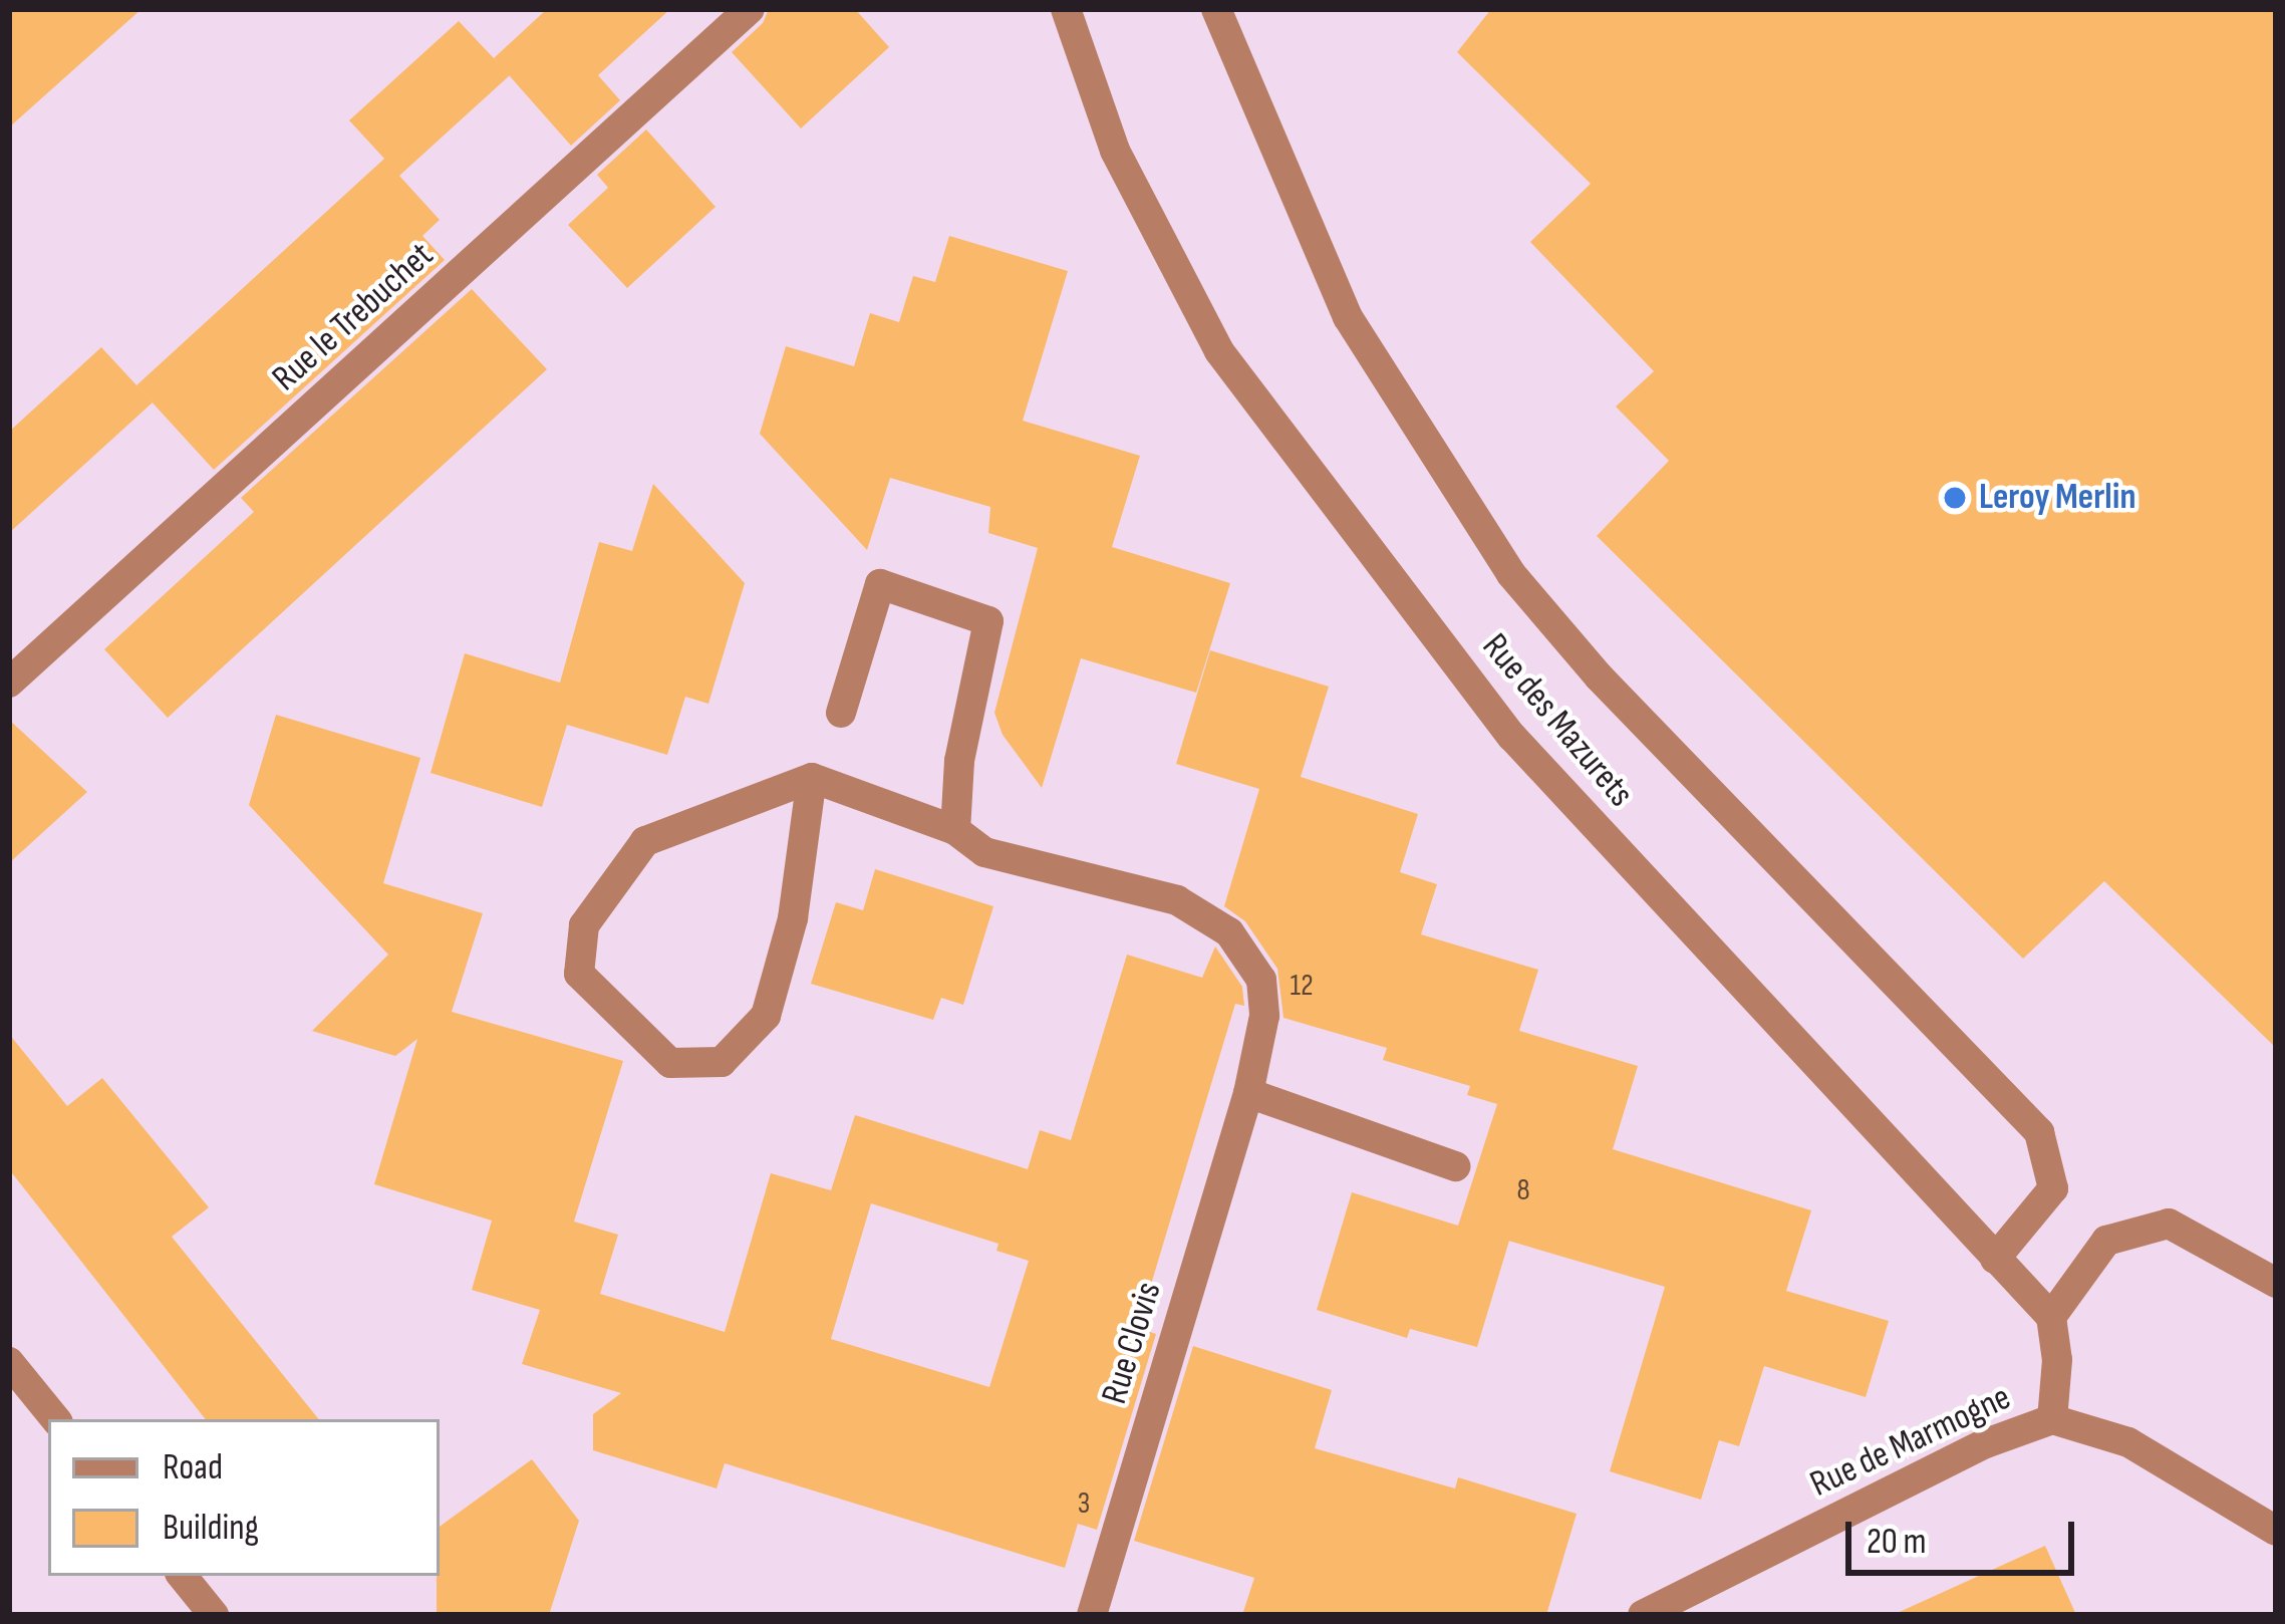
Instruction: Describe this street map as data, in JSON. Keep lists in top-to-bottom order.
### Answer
{
  "streets": {
    "street": [
      "Rue le Trebuchet",
      "Rue des Mazurets",
      "Rue Clovis",
      "Rue de Marmogne"
    ]
  },
  "places": ["Leroy Merlin"],
  "house_numbers": ["12", "8", "3"],
  "legend": ["Road", "Building"],
  "scale_bar": "20 m"
}
